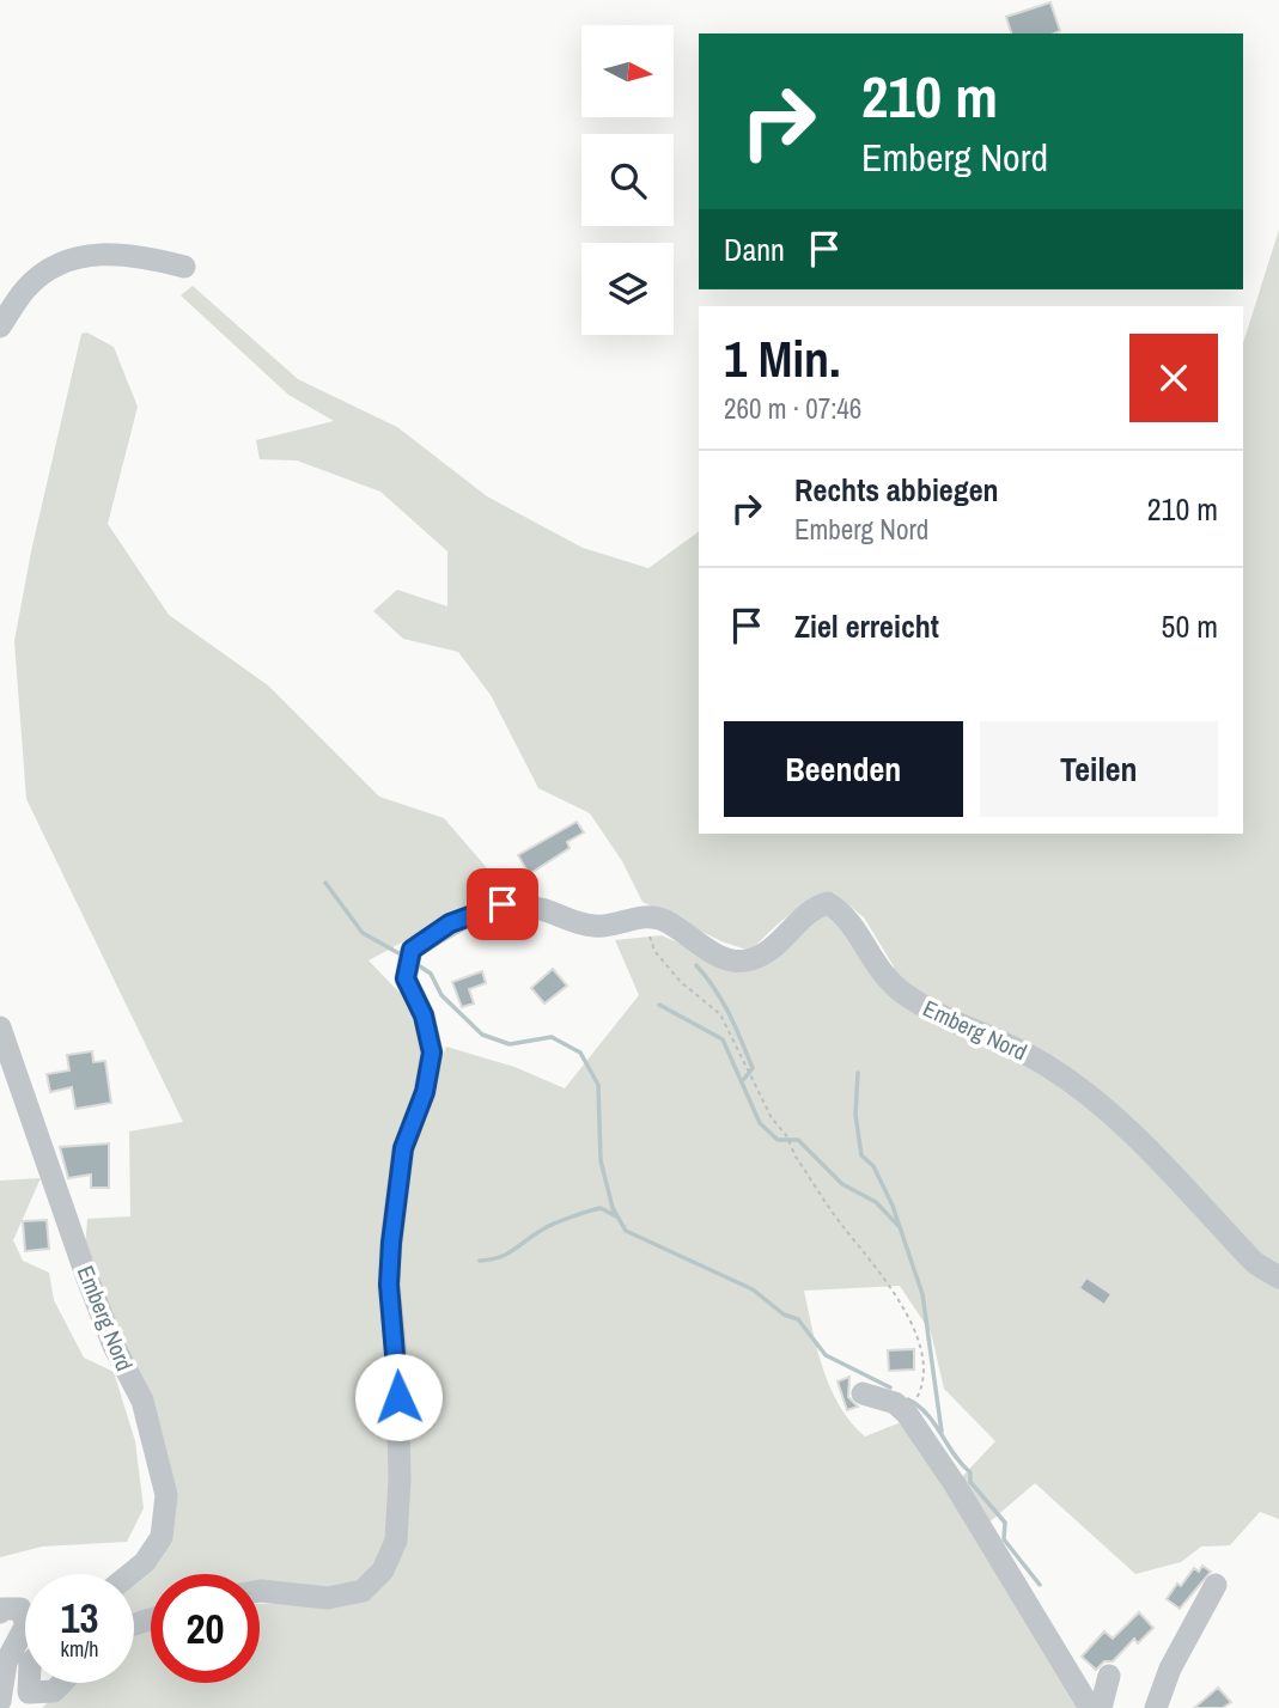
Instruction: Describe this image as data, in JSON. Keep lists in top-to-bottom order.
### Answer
{
  "streets": {
    "street": ["Emberg Nord"]
  },
  "north": "right",
  "page": {
    "turn": ["210 m", "Emberg Nord"],
    "then": "Dann",
    "heading": ["1 Min.", "260 m · 07:46"],
    "list": [
      {
        "name": "Rechts abbiegen",
        "note": "Emberg Nord",
        "value": "210 m"
      },
      {
        "name": "Ziel erreicht",
        "value": "50 m"
      }
    ],
    "buttons": ["Beenden", "Teilen"],
    "speed": "13 km/h",
    "limit": "20"
  }
}
